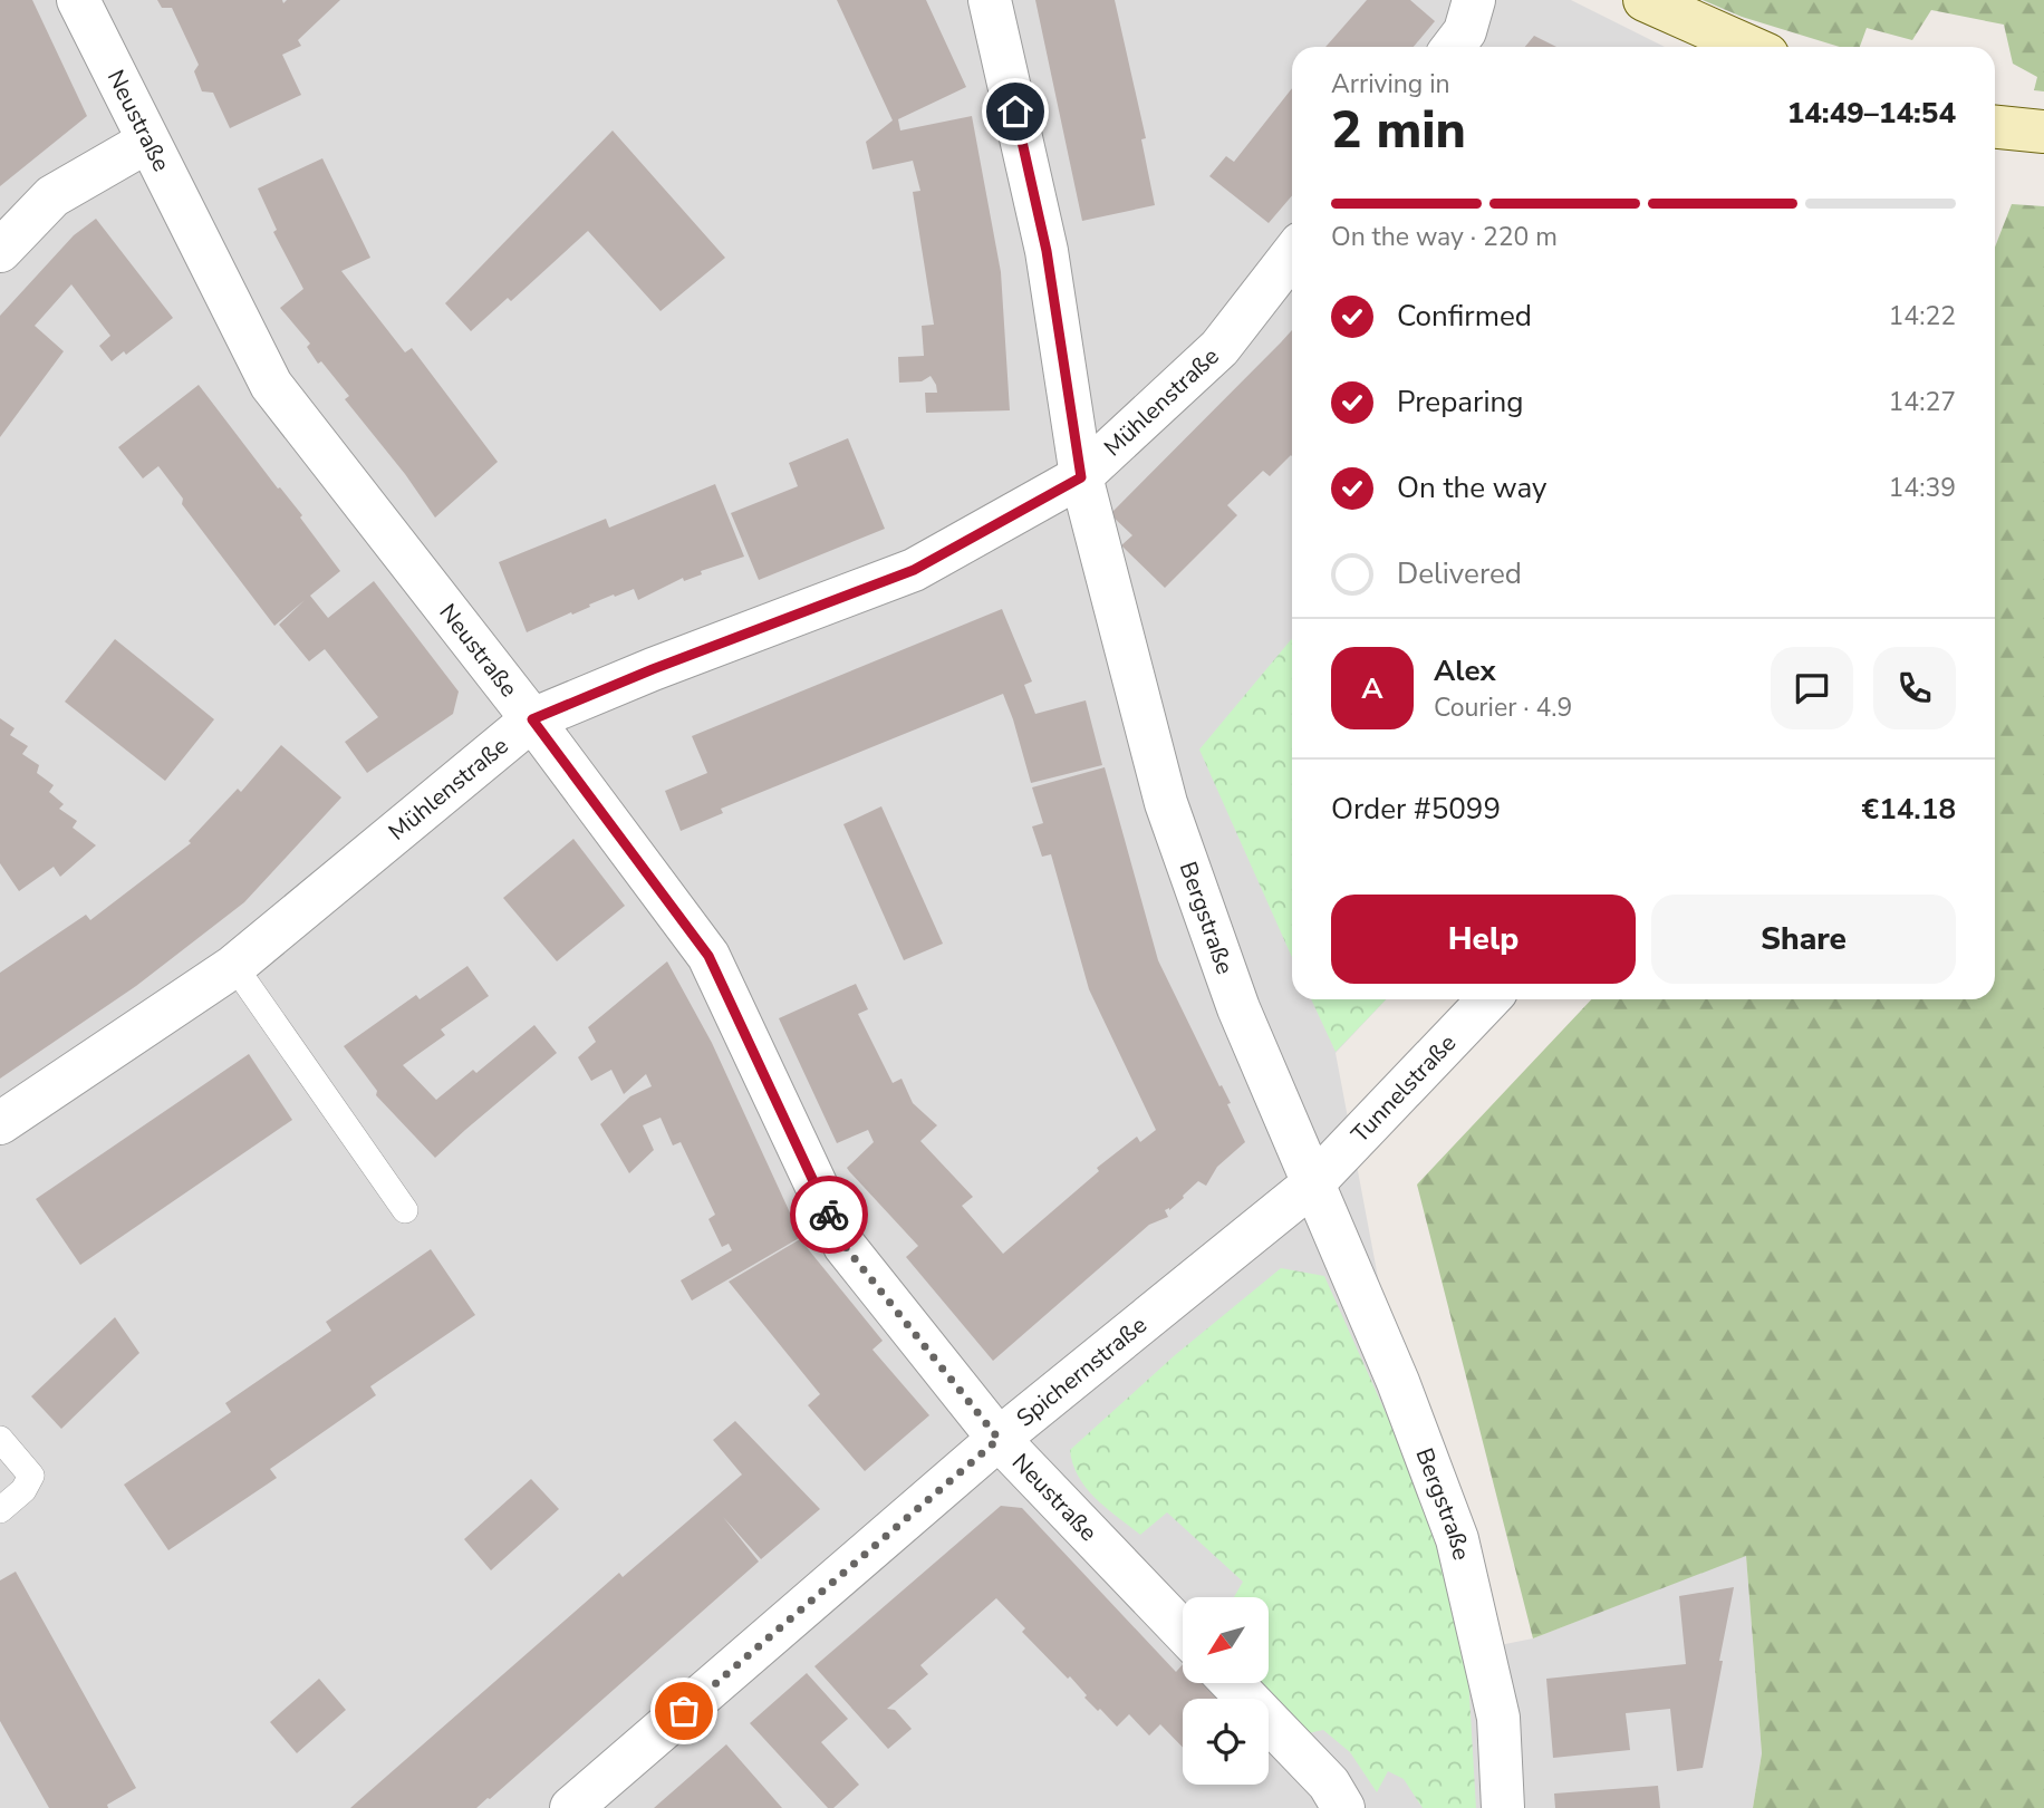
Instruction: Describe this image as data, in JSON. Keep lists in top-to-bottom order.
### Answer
{
  "streets": {
    "street": [
      "Neustraße",
      "Mühlenstraße",
      "Bergstraße",
      "Tunnelstraße",
      "Spichernstraße"
    ]
  },
  "crossings": [
    ["Neustraße", "Mühlenstraße"],
    ["Neustraße", "Spichernstraße"],
    ["Mühlenstraße", "Bergstraße"],
    ["Bergstraße", "Tunnelstraße"],
    ["Bergstraße", "Spichernstraße"],
    ["Tunnelstraße", "Spichernstraße"]
  ],
  "north": "bottom left",
  "page": {
    "heading": ["2 min", "Arriving in", "14:49–14:54"],
    "panel": [
      "Alex",
      "Courier · 4.9",
      "Order #5099",
      "€14.18"
    ],
    "bar": "On the way · 220 m",
    "list": [
      ["Confirmed", "14:22"],
      ["Preparing", "14:27"],
      ["On the way", "14:39"],
      "Delivered"
    ],
    "round": "A",
    "buttons": ["Help", "Share"]
  }
}
